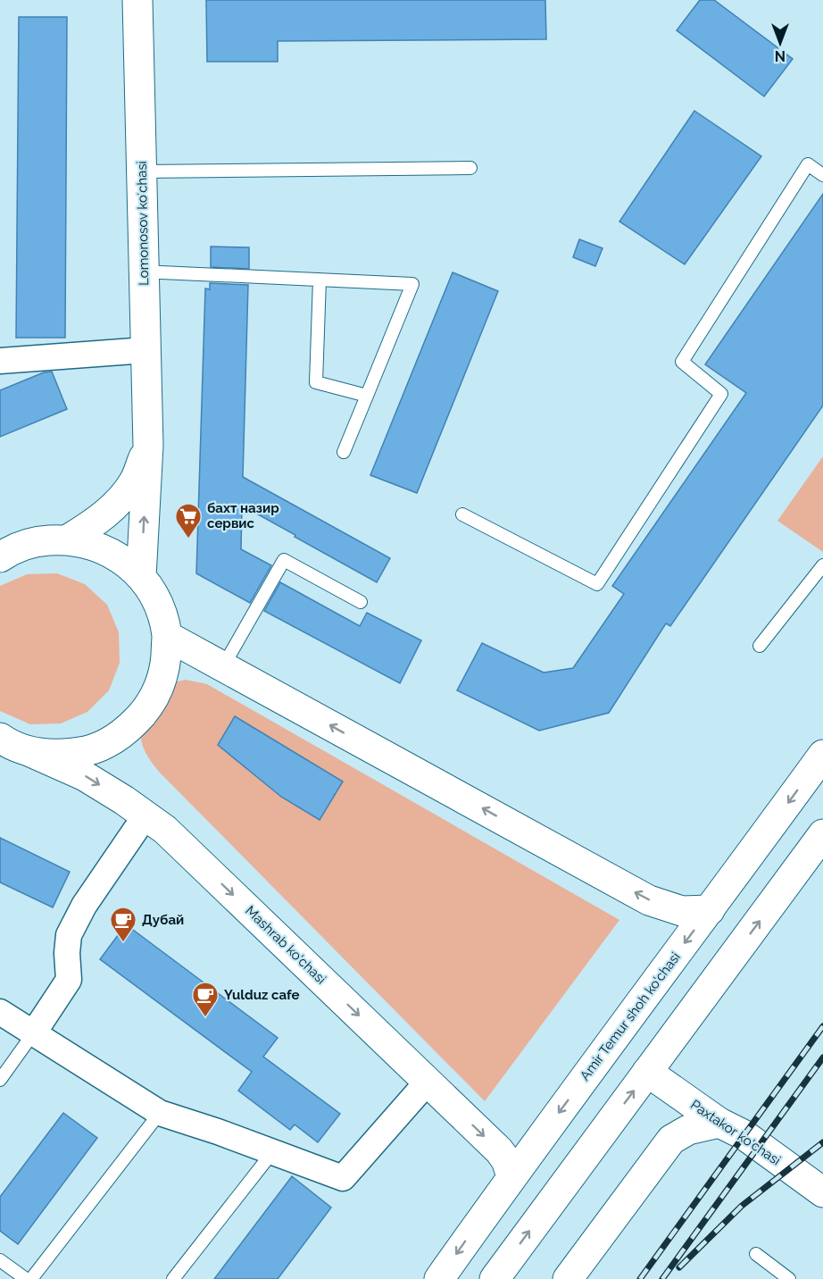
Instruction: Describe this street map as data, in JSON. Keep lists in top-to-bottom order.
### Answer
{
  "streets": {
    "main road": [
      "Lomonosov koʻchasi",
      "Mashrab ko'chasi",
      "Amir Temur shoh ko'chasi",
      "Paxtakor ko'chasi"
    ]
  },
  "crossings": [
    ["Lomonosov koʻchasi", "Mashrab ko'chasi"],
    ["Mashrab ko'chasi", "Amir Temur shoh ko'chasi"]
  ],
  "places": {
    "supermarket": ["бахт назир сервис"],
    "cafe": ["Дубай", "Yulduz cafe"]
  },
  "north": "bottom"
}
